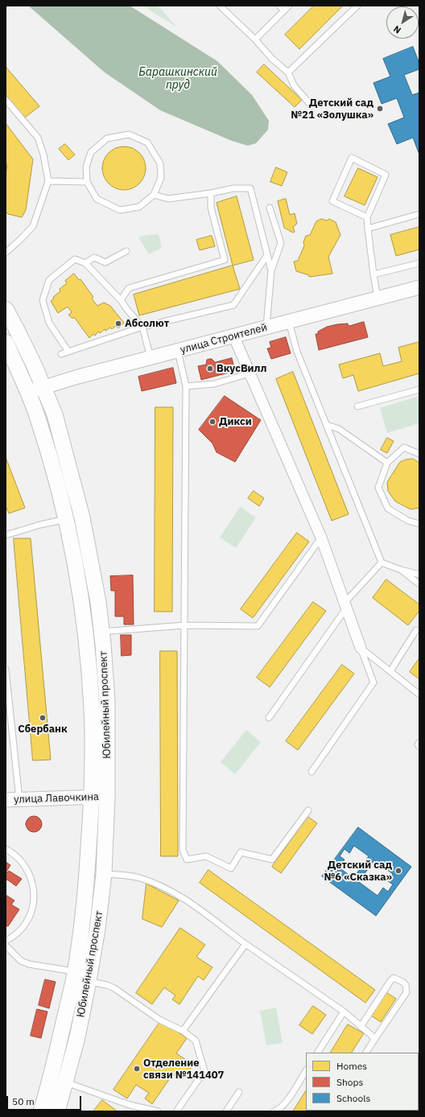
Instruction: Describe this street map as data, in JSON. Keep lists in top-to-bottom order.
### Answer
{
  "streets": {
    "main road": ["Юбилейный проспект"],
    "street": ["улица Строителей", "улица Лавочкина"]
  },
  "crossings": [
    ["улица Строителей", "Юбилейный проспект"],
    ["Юбилейный проспект", "улица Лавочкина"]
  ],
  "water": ["Барашкинский пруд"],
  "places": [
    "Детский сад №21 «Золушка»",
    "Абсолют",
    "ВкусВилл",
    "Дикси",
    "Сбербанк",
    "Детский сад №6 «Сказка»",
    "Отделение связи №141407"
  ],
  "legend": ["Homes", "Shops", "Schools"],
  "scale_bar": "50 m",
  "north": "bottom left"
}
